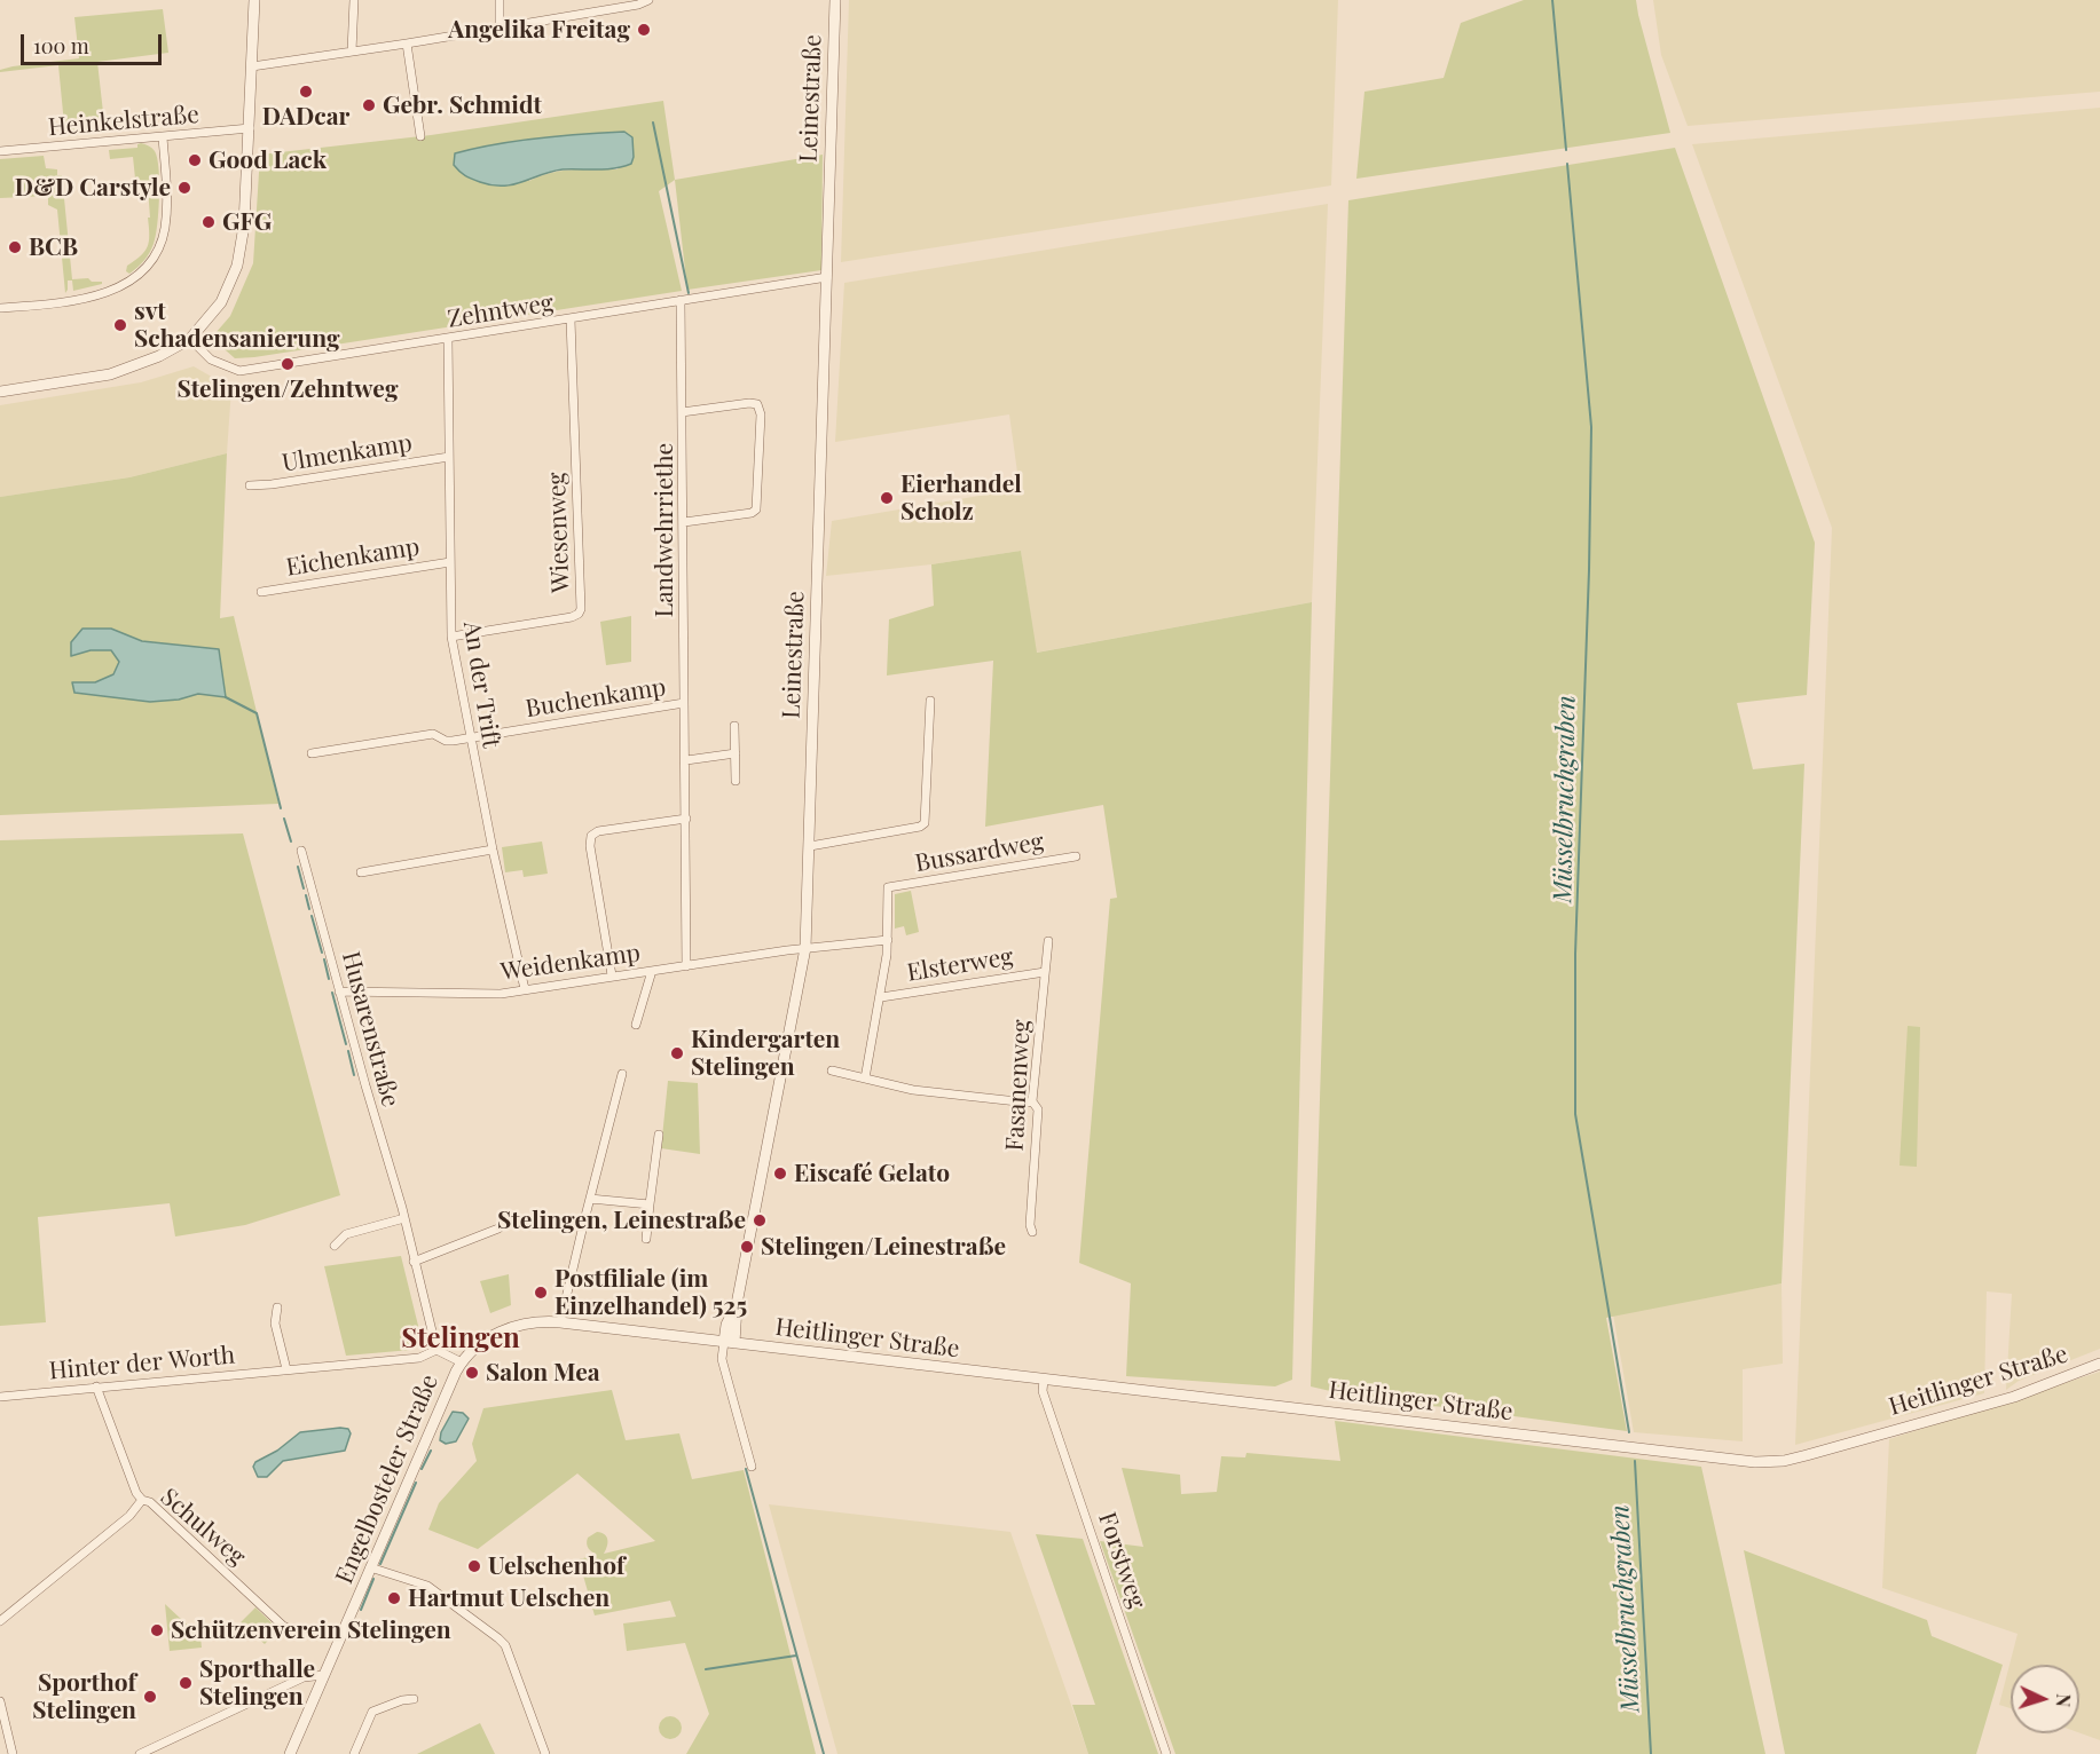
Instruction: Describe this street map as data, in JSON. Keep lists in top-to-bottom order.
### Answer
{
  "streets": {
    "street": [
      "Leinestraße",
      "Heinkelstraße",
      "Zehntweg",
      "Ulmenkamp",
      "Landwehrriethe",
      "Wiesenweg",
      "Eichenkamp",
      "An der Trift",
      "Buchenkamp",
      "Bussardweg",
      "Weidenkamp",
      "Elsterweg",
      "Husarenstraße",
      "Fasanenweg",
      "Heitlinger Straße",
      "Hinter der Worth",
      "Engelbosteler Straße",
      "Schulweg",
      "Forstweg"
    ]
  },
  "crossings": [
    ["Leinestraße", "Zehntweg"],
    ["Leinestraße", "Weidenkamp"],
    ["Leinestraße", "Heitlinger Straße"],
    ["Leinestraße", "Engelbosteler Straße"],
    ["Zehntweg", "Landwehrriethe"],
    ["Zehntweg", "Wiesenweg"],
    ["Zehntweg", "An der Trift"],
    ["Ulmenkamp", "An der Trift"],
    ["Landwehrriethe", "Buchenkamp"],
    ["Landwehrriethe", "Weidenkamp"],
    ["Wiesenweg", "An der Trift"],
    ["Eichenkamp", "An der Trift"],
    ["An der Trift", "Buchenkamp"],
    ["An der Trift", "Weidenkamp"],
    ["Bussardweg", "Weidenkamp"],
    ["Weidenkamp", "Husarenstraße"],
    ["Elsterweg", "Fasanenweg"],
    ["Husarenstraße", "Hinter der Worth"],
    ["Heitlinger Straße", "Engelbosteler Straße"],
    ["Heitlinger Straße", "Forstweg"],
    ["Hinter der Worth", "Schulweg"],
    ["Engelbosteler Straße", "Schulweg"]
  ],
  "districts": ["Stelingen"],
  "water": ["Müsselbruchgraben"],
  "places": [
    "Angelika Freitag",
    "DADcar",
    "Gebr. Schmidt",
    "Good Lack",
    "D&D Carstyle",
    "GFG",
    "BCB",
    "svt Schadensanierung",
    "Stelingen/Zehntweg",
    "Eierhandel Scholz",
    "Kindergarten Stelingen",
    "Eiscafé Gelato",
    "Stelingen, Leinestraße",
    "Stelingen/Leinestraße",
    "Postfiliale (im Einzelhandel) 525",
    "Salon Mea",
    "Uelschenhof",
    "Hartmut Uelschen",
    "Schützenverein Stelingen",
    "Sporthalle Stelingen",
    "Sporthof Stelingen"
  ],
  "scale_bar": "100 m",
  "north": "right"
}
